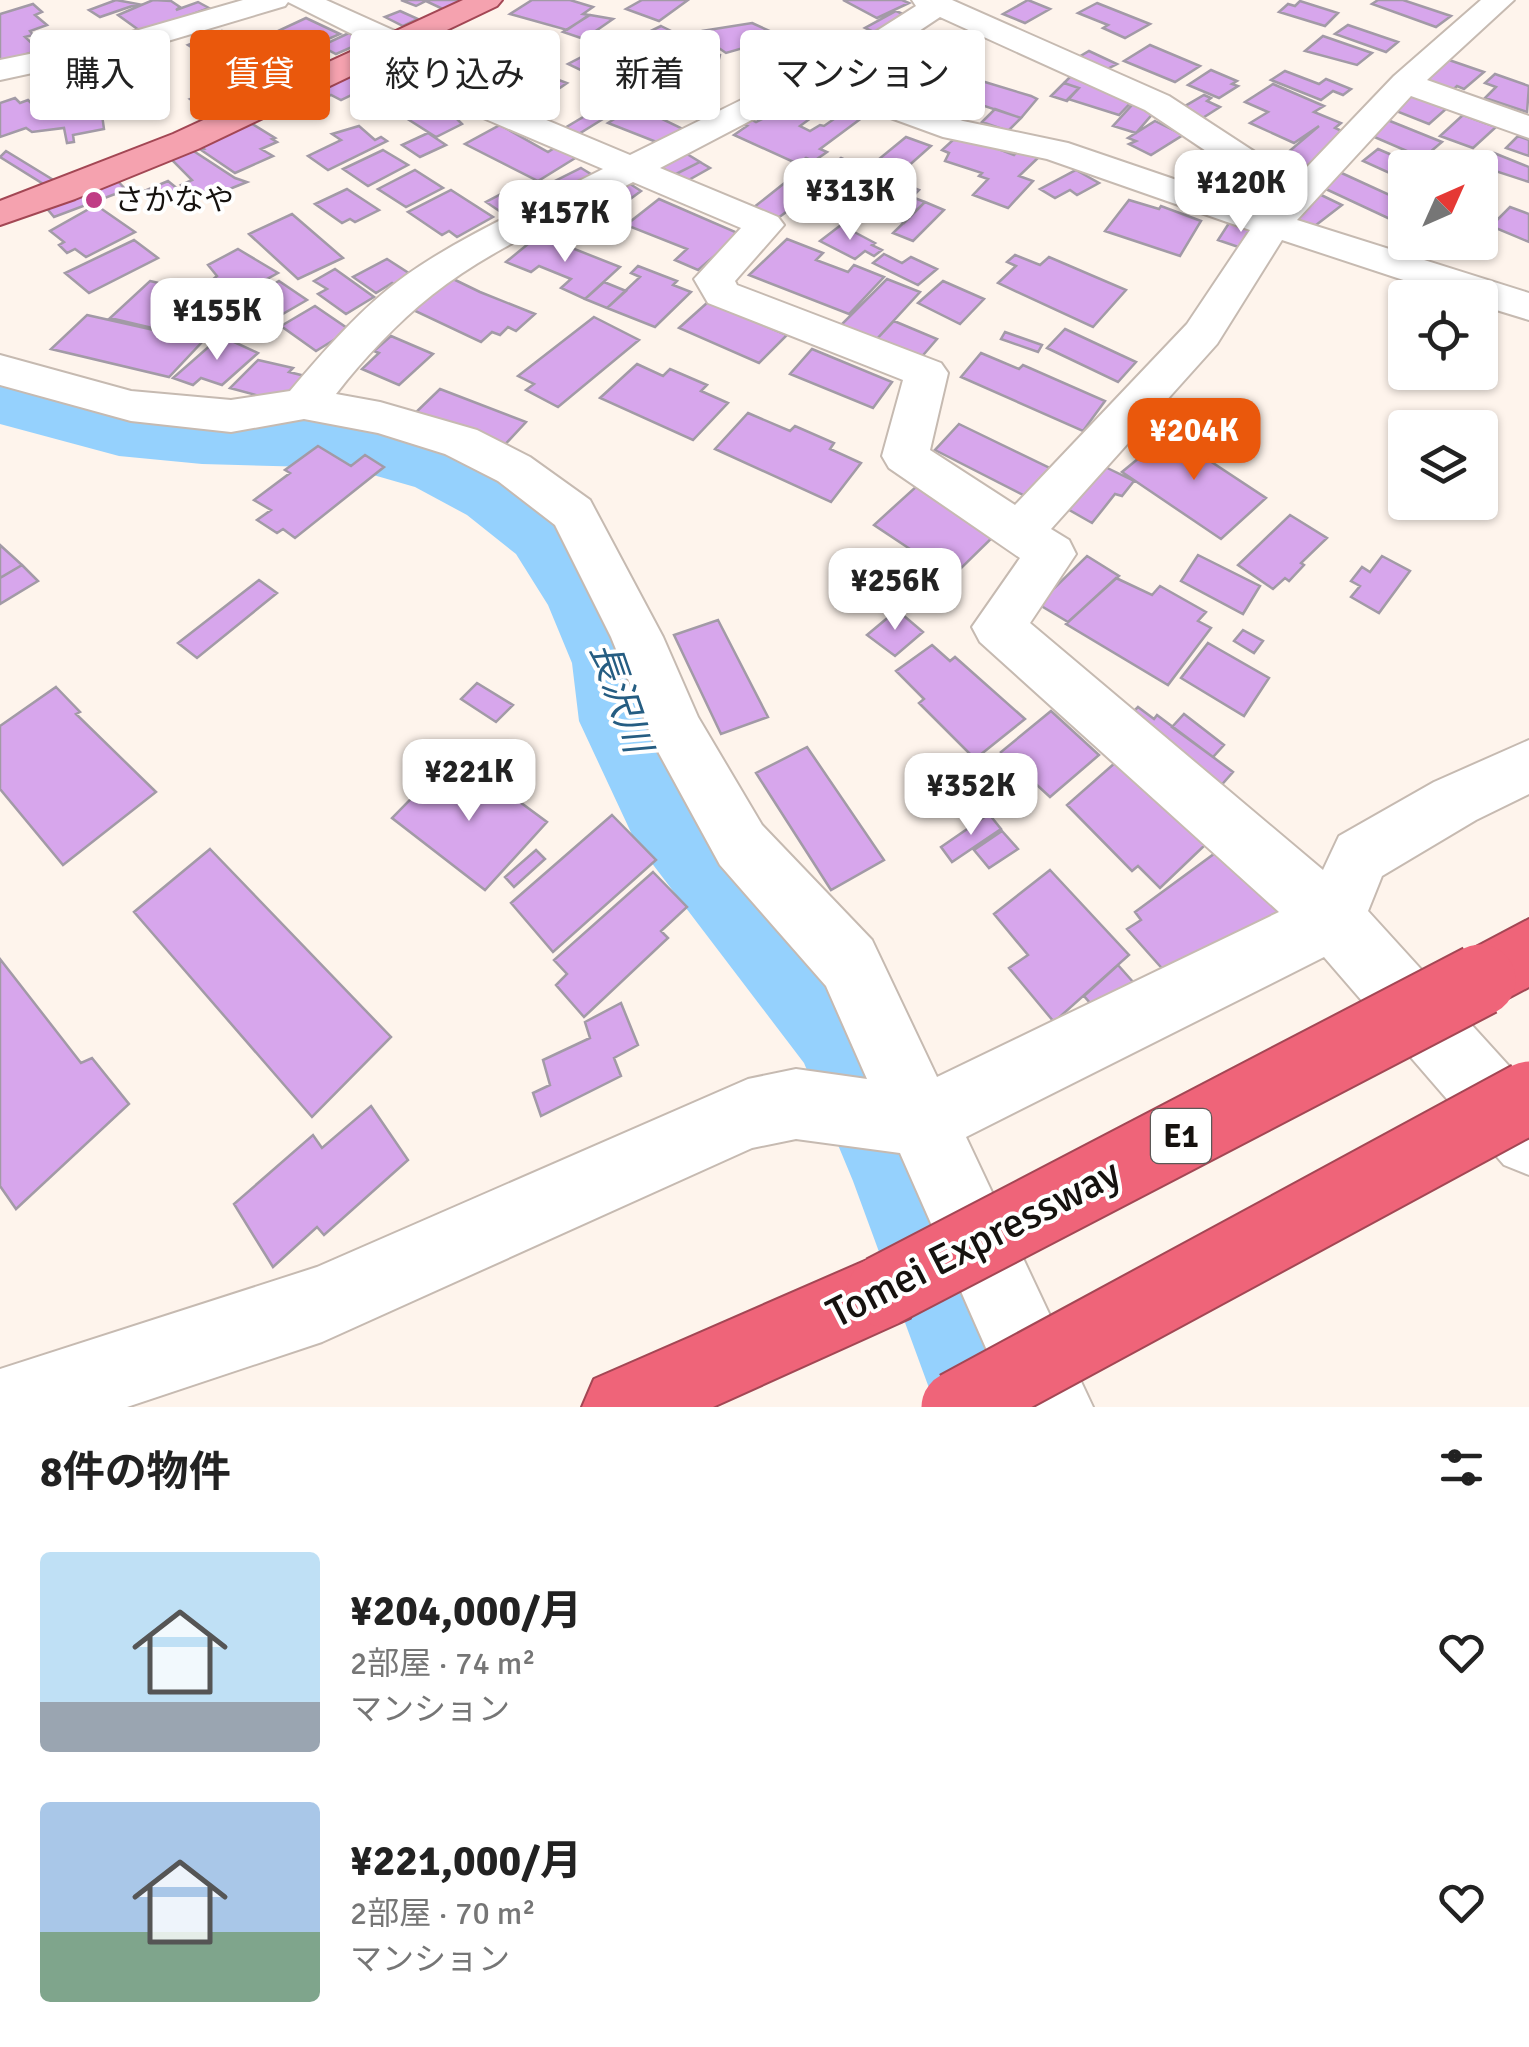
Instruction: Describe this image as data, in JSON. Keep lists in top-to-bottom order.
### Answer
{
  "streets": {
    "highway": ["E1", "Tomei Expressway"]
  },
  "water": ["長沢川"],
  "places": ["さかなや"],
  "north": "top right",
  "page": {
    "chip": [
      "購入",
      "賃貸",
      "絞り込み",
      "新着",
      "マンション"
    ],
    "price": [
      "¥120K",
      "¥313K",
      "¥157K",
      "¥155K",
      "¥204K",
      "¥256K",
      "¥221K",
      "¥352K"
    ],
    "heading": "8件の物件",
    "list": [
      {
        "name": "¥204,000/月",
        "note": "2部屋 · 74 m² · マンション"
      },
      {
        "name": "¥221,000/月",
        "note": "2部屋 · 70 m² · マンション"
      }
    ]
  }
}
